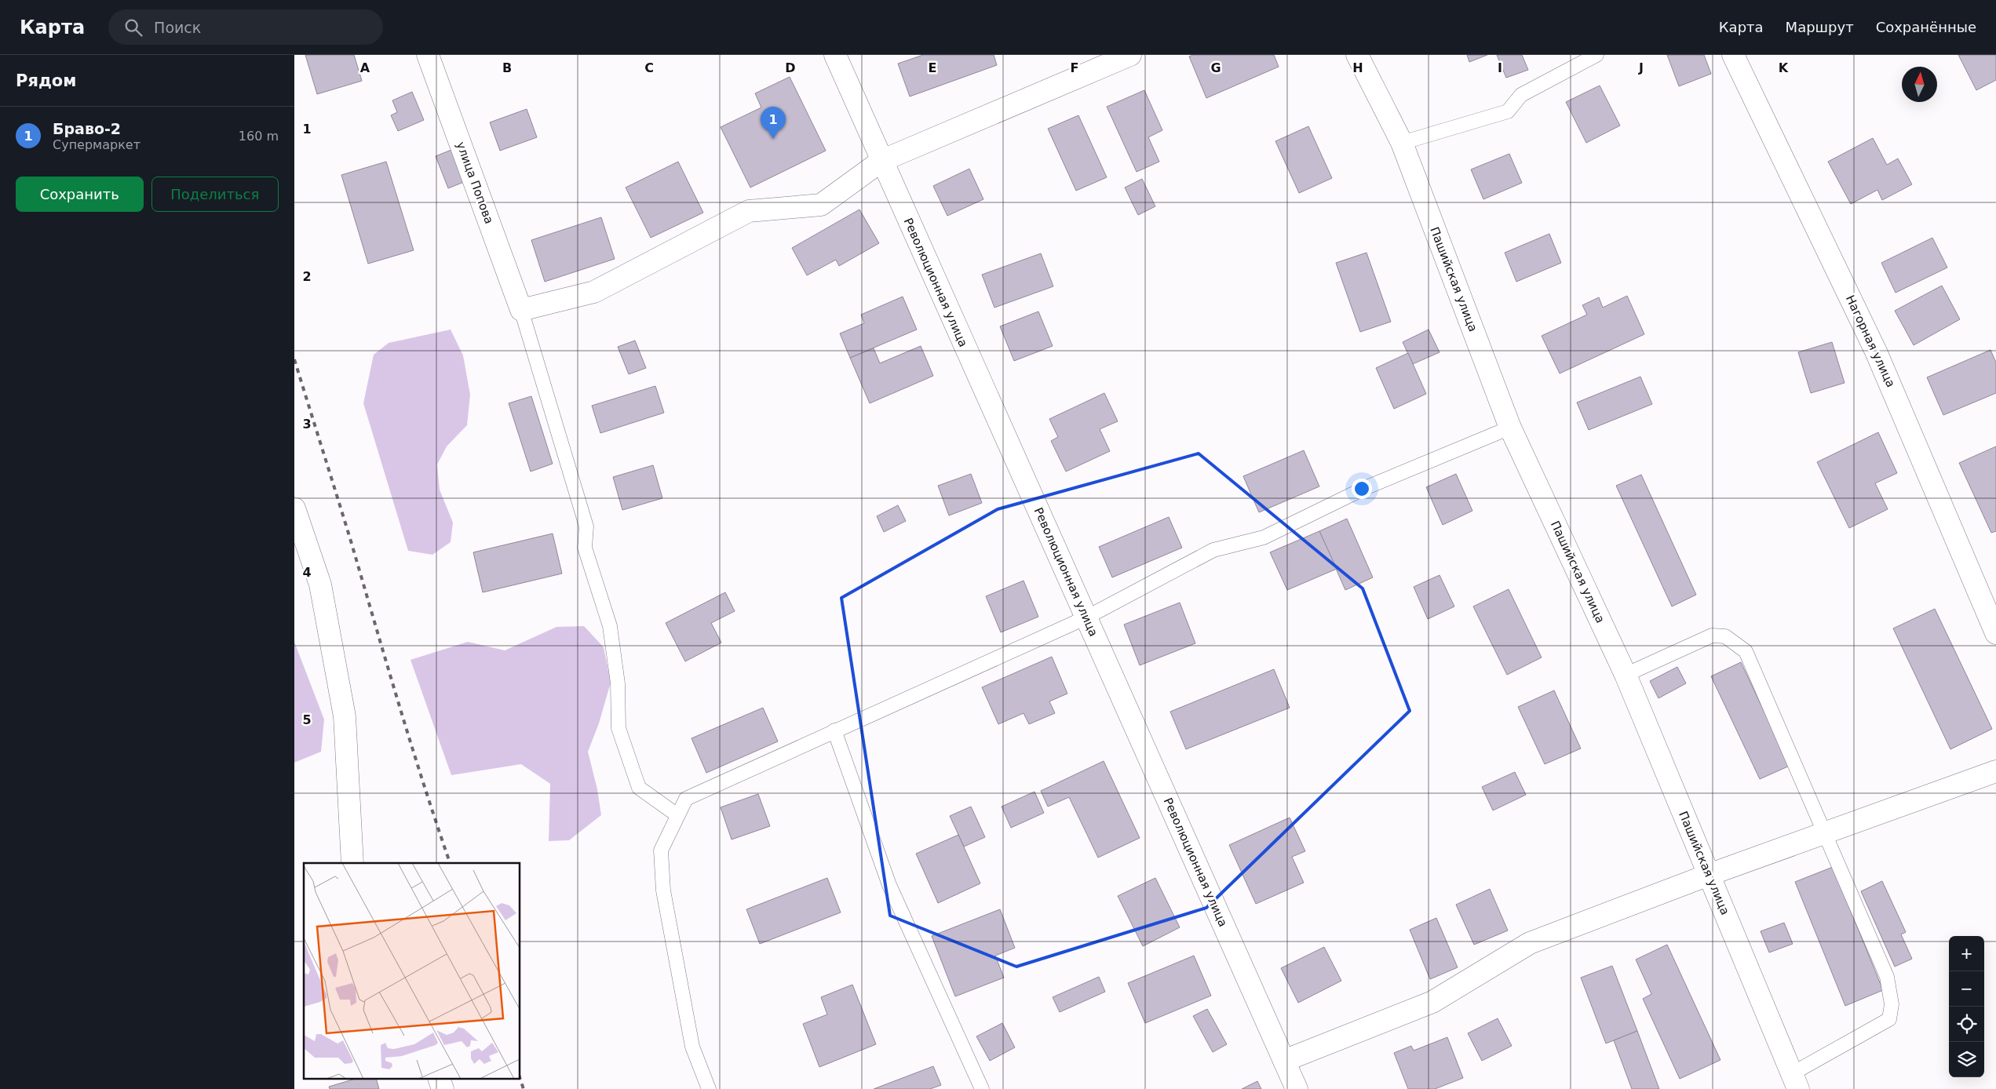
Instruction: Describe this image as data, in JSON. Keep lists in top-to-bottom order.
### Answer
{
  "streets": {
    "street": [
      "улица Попова",
      "Пашийская улица",
      "Революционная улица",
      "Нагорная улица"
    ]
  },
  "north": "top",
  "page": {
    "header": "Карта",
    "search": "Поиск",
    "nav": ["Карта", "Маршрут", "Сохранённые"],
    "heading": "Рядом",
    "list": [
      {
        "mark": "1",
        "name": "Браво-2",
        "note": "Супермаркет",
        "value": "160 m"
      }
    ],
    "pins": "1",
    "buttons": ["Сохранить", "Поделиться"],
    "map_buttons": ["+", "−"]
  },
  "grid": {
    "columns": [
      "A",
      "B",
      "C",
      "D",
      "E",
      "F",
      "G",
      "H",
      "I",
      "J",
      "K"
    ],
    "rows": [
      "1",
      "2",
      "3",
      "4",
      "5"
    ]
  }
}
